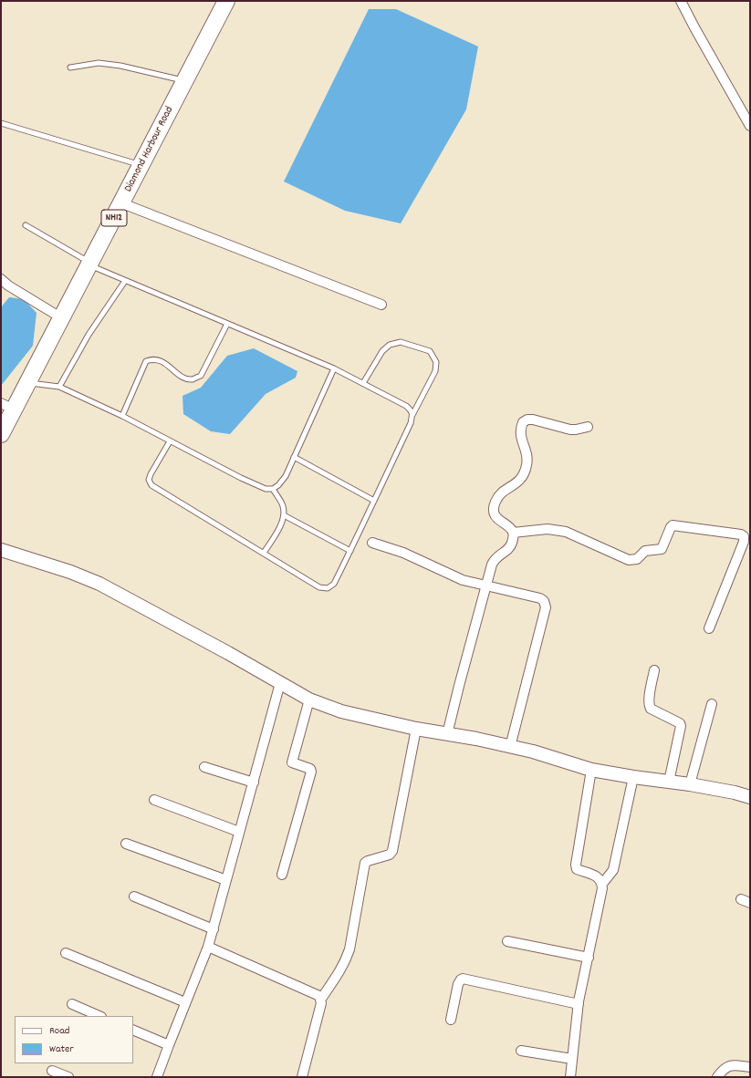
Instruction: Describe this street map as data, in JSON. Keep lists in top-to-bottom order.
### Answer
{
  "streets": {
    "highway": ["Diamond Harbour Road", "NH12"]
  },
  "legend": ["Road", "Water"]
}
